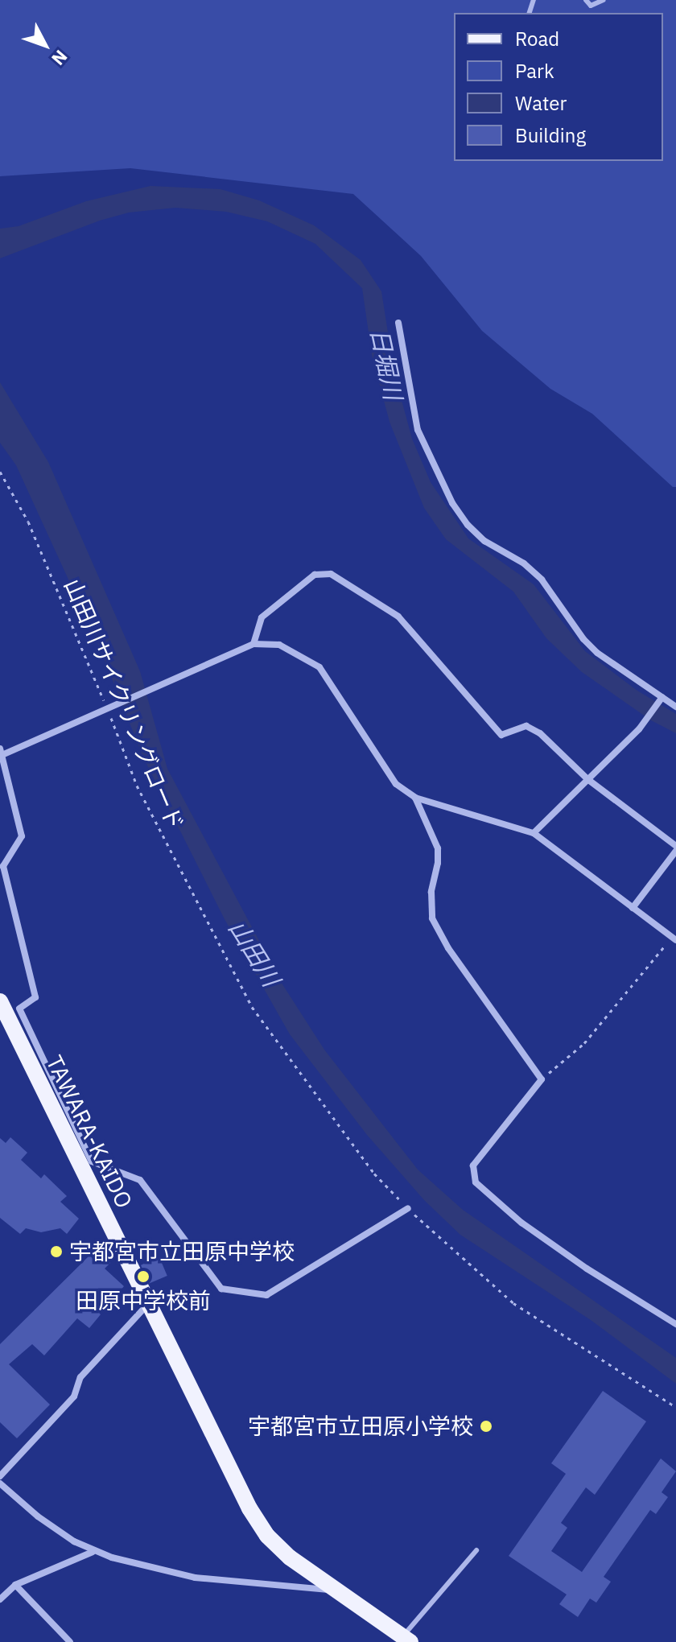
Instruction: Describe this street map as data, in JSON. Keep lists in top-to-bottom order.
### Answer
{
  "streets": {
    "main road": ["TAWARA-KAIDO"],
    "path": ["山田川サイクリングロード"]
  },
  "water": ["日堀川", "山田川"],
  "places": ["宇都宮市立田原中学校", "田原中学校前", "宇都宮市立田原小学校"],
  "legend": [
    "Road",
    "Park",
    "Water",
    "Building"
  ],
  "north": "bottom right"
}
